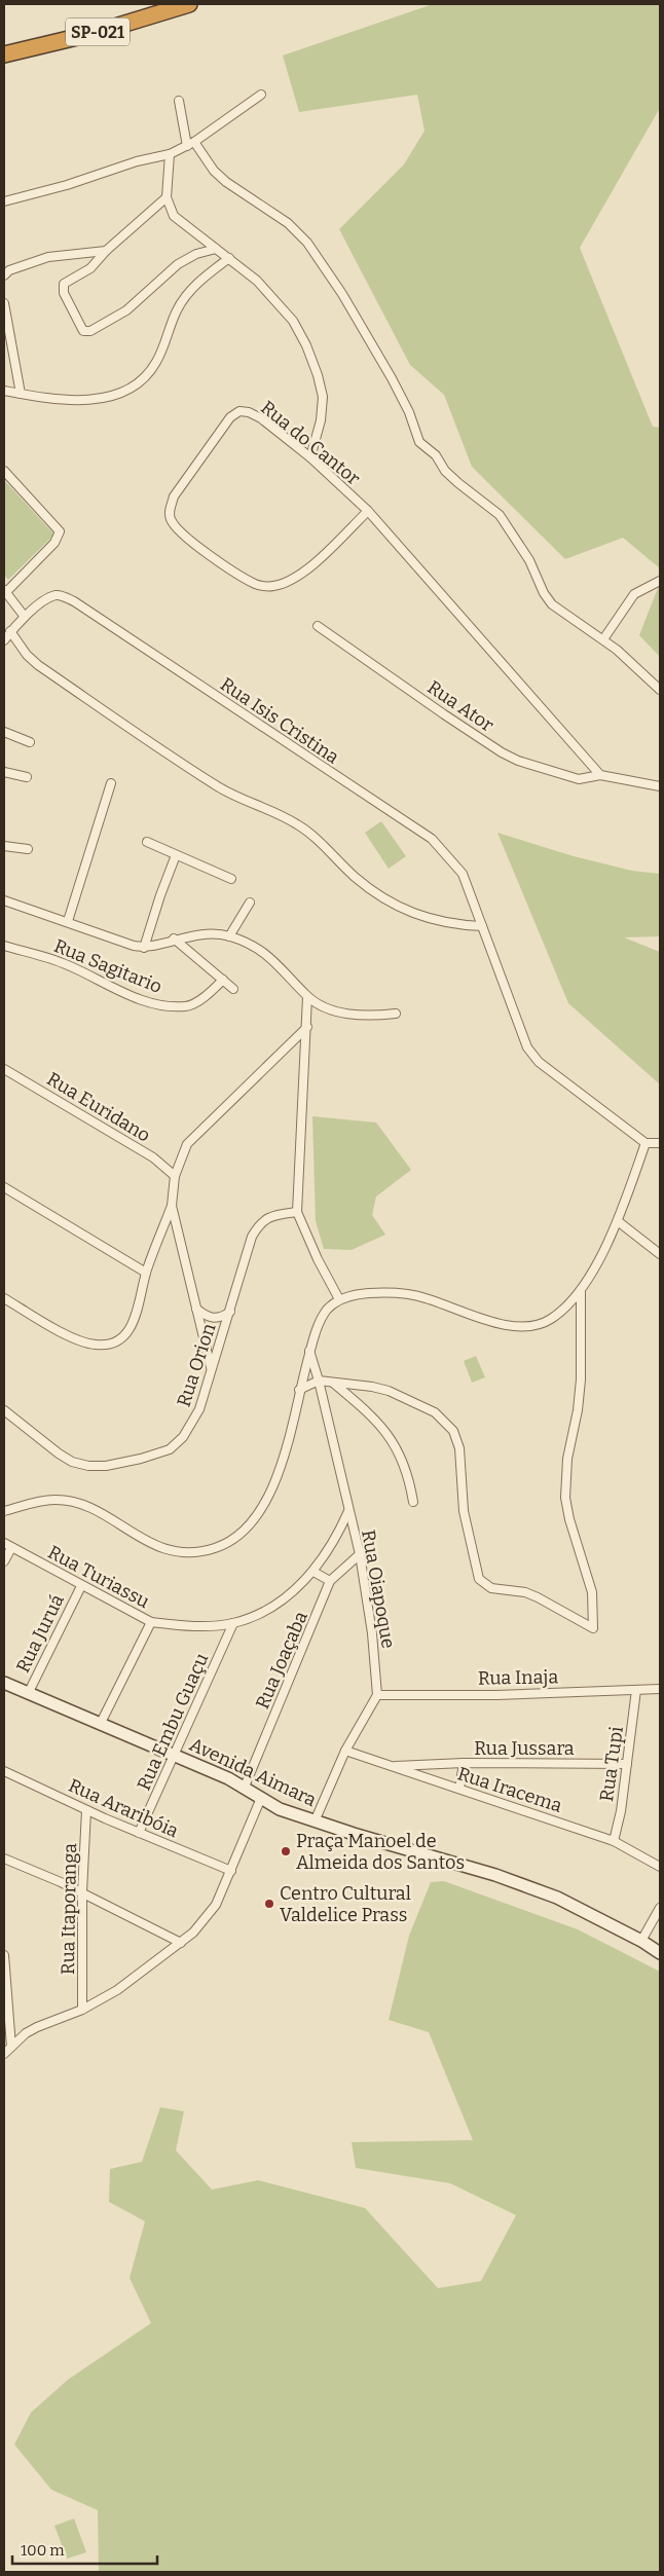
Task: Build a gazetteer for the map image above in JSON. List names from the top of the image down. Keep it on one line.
{"streets":{"highway":["SP-021"],"main road":["Avenida Aimara"],"street":["Rua do Cantor","Rua Ator","Rua Isis Cristina","Rua Sagitario","Rua Euridano","Rua Orion","Rua Turiassu","Rua Oiapoque","Rua Juruá","Rua Joaçaba","Rua Inaja","Rua Embu Guaçu","Rua Jussara","Rua Tupi","Rua Iracema","Rua Araribóia","Rua Itaporanga"]},"crossings":[["Rua do Cantor","Rua Ator"],["Rua Turiassu","Rua Oiapoque"],["Rua Turiassu","Rua Juruá"],["Rua Turiassu","Rua Embu Guaçu"],["Rua Oiapoque","Rua Joaçaba"],["Rua Oiapoque","Rua Inaja"],["Rua Juruá","Avenida Aimara"],["Rua Joaçaba","Avenida Aimara"],["Rua Inaja","Rua Tupi"],["Rua Embu Guaçu","Avenida Aimara"],["Rua Embu Guaçu","Rua Araribóia"],["Rua Jussara","Rua Tupi"],["Rua Jussara","Rua Iracema"],["Rua Tupi","Rua Iracema"],["Rua Araribóia","Rua Itaporanga"]],"places":["Praça Manoel de Almeida dos Santos","Centro Cultural Valdelice Prass"],"scale_bar":"100 m"}
